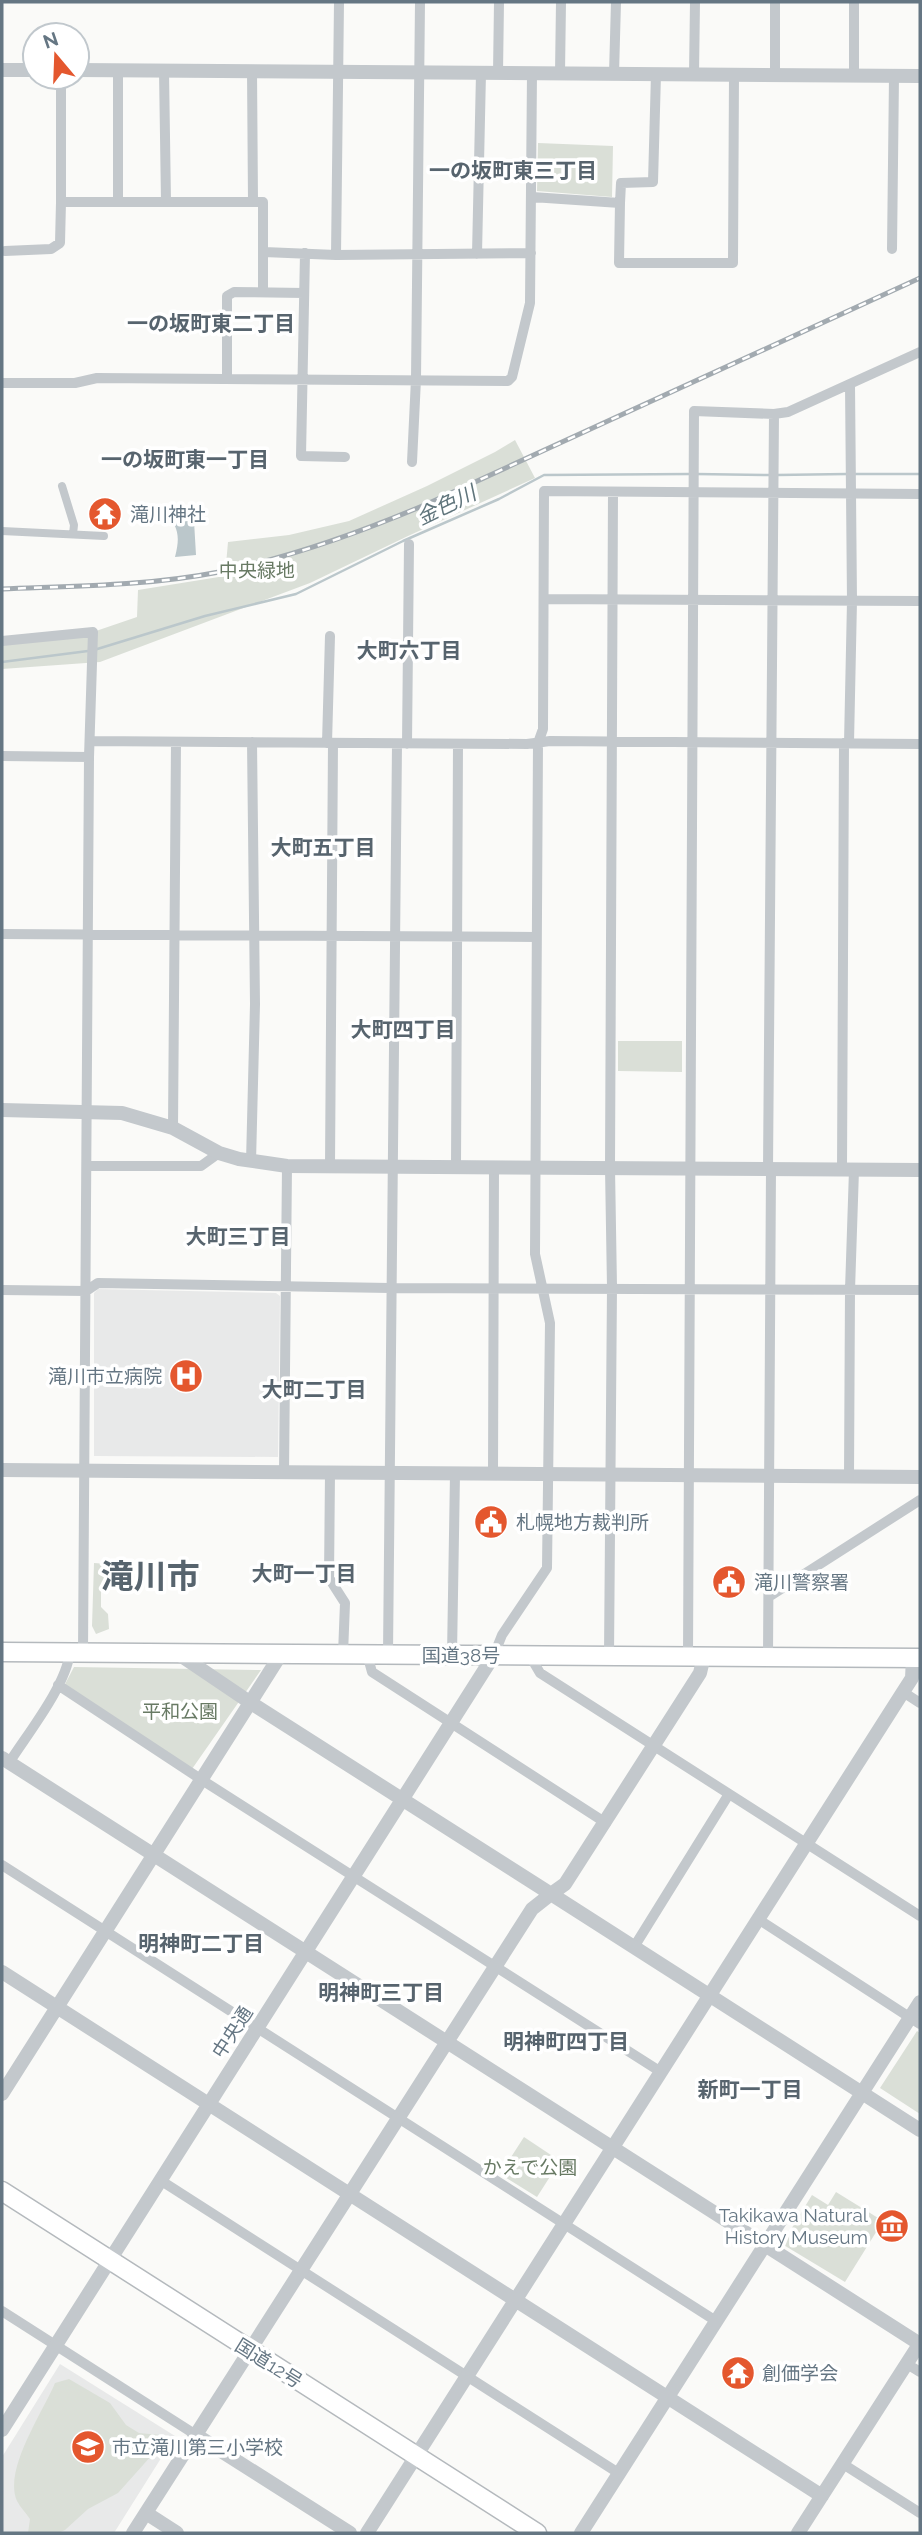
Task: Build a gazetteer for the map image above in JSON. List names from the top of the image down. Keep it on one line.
{"streets":{"highway":["国道38号","国道12号"],"street":["中央通"]},"crossings":[["国道38号","中央通"],["中央通","国道12号"]],"districts":["一の坂町東三丁目","一の坂町東二丁目","一の坂町東一丁目","大町六丁目","大町五丁目","大町四丁目","大町三丁目","大町二丁目","大町一丁目","滝川市","明神町二丁目","明神町三丁目","明神町四丁目","新町一丁目"],"water":["金色川"],"parks":["中央緑地","平和公園","かえで公園"],"places":{"temple":["滝川神社","創価学会"],"hospital":["滝川市立病院"],"public building":["札幌地方裁判所","滝川警察署"],"museum":["Takikawa Natural History Museum"],"school or university":["市立滝川第三小学校"]},"north":"top"}
